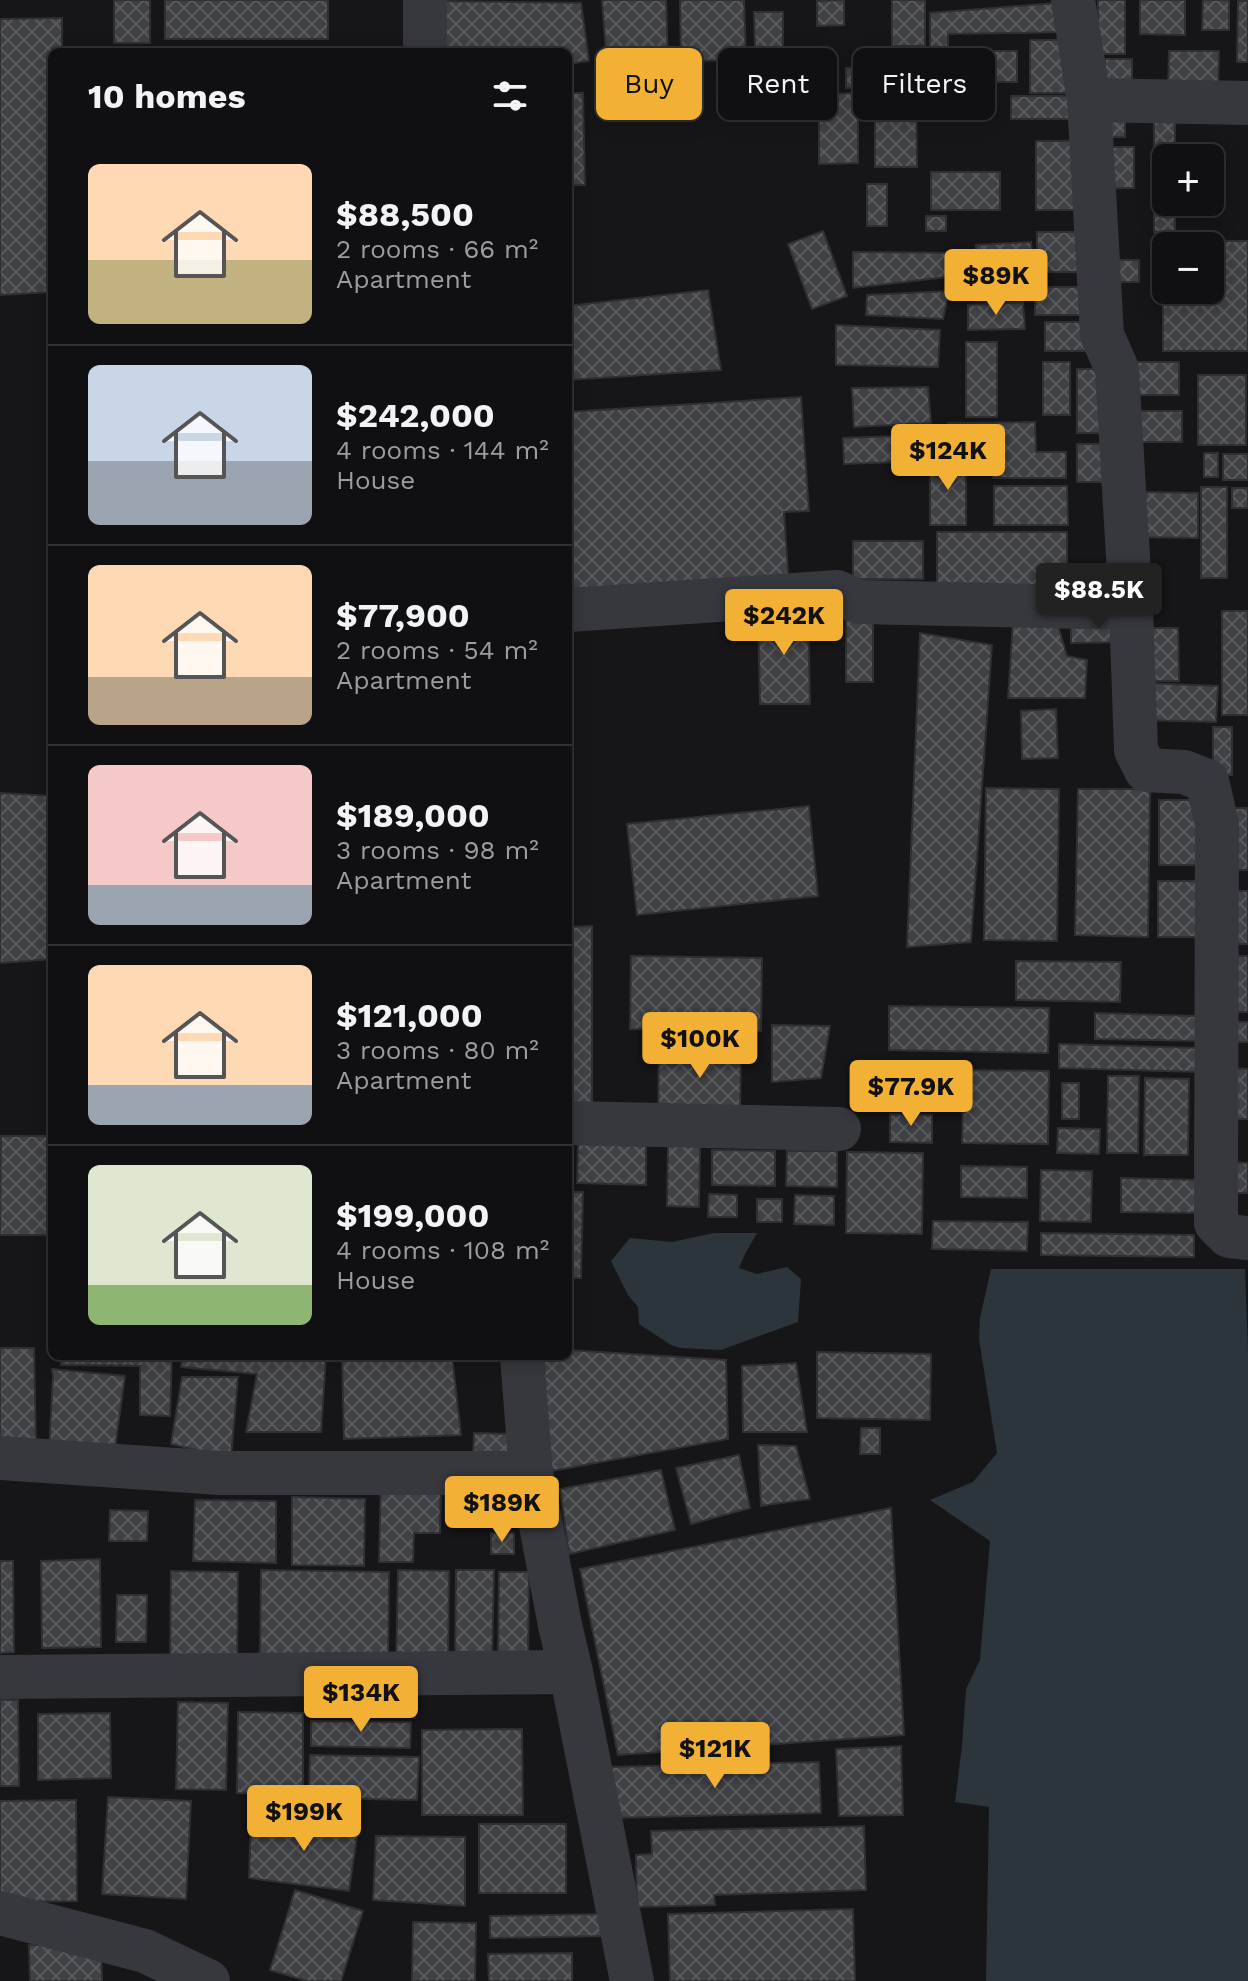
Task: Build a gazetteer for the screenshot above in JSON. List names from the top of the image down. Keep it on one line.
{"page":{"chip":["Buy","Rent","Filters"],"heading":"10 homes","map_buttons":["+","−"],"list":[{"name":"$88,500","note":"2 rooms · 66 m² · Apartment"},{"name":"$242,000","note":"4 rooms · 144 m² · House"},{"name":"$77,900","note":"2 rooms · 54 m² · Apartment"},{"name":"$189,000","note":"3 rooms · 98 m² · Apartment"},{"name":"$121,000","note":"3 rooms · 80 m² · Apartment"},{"name":"$199,000","note":"4 rooms · 108 m² · House"}],"price":["$89K","$124K","$88.5K","$242K","$100K","$77.9K","$189K","$134K","$121K","$199K"]}}
